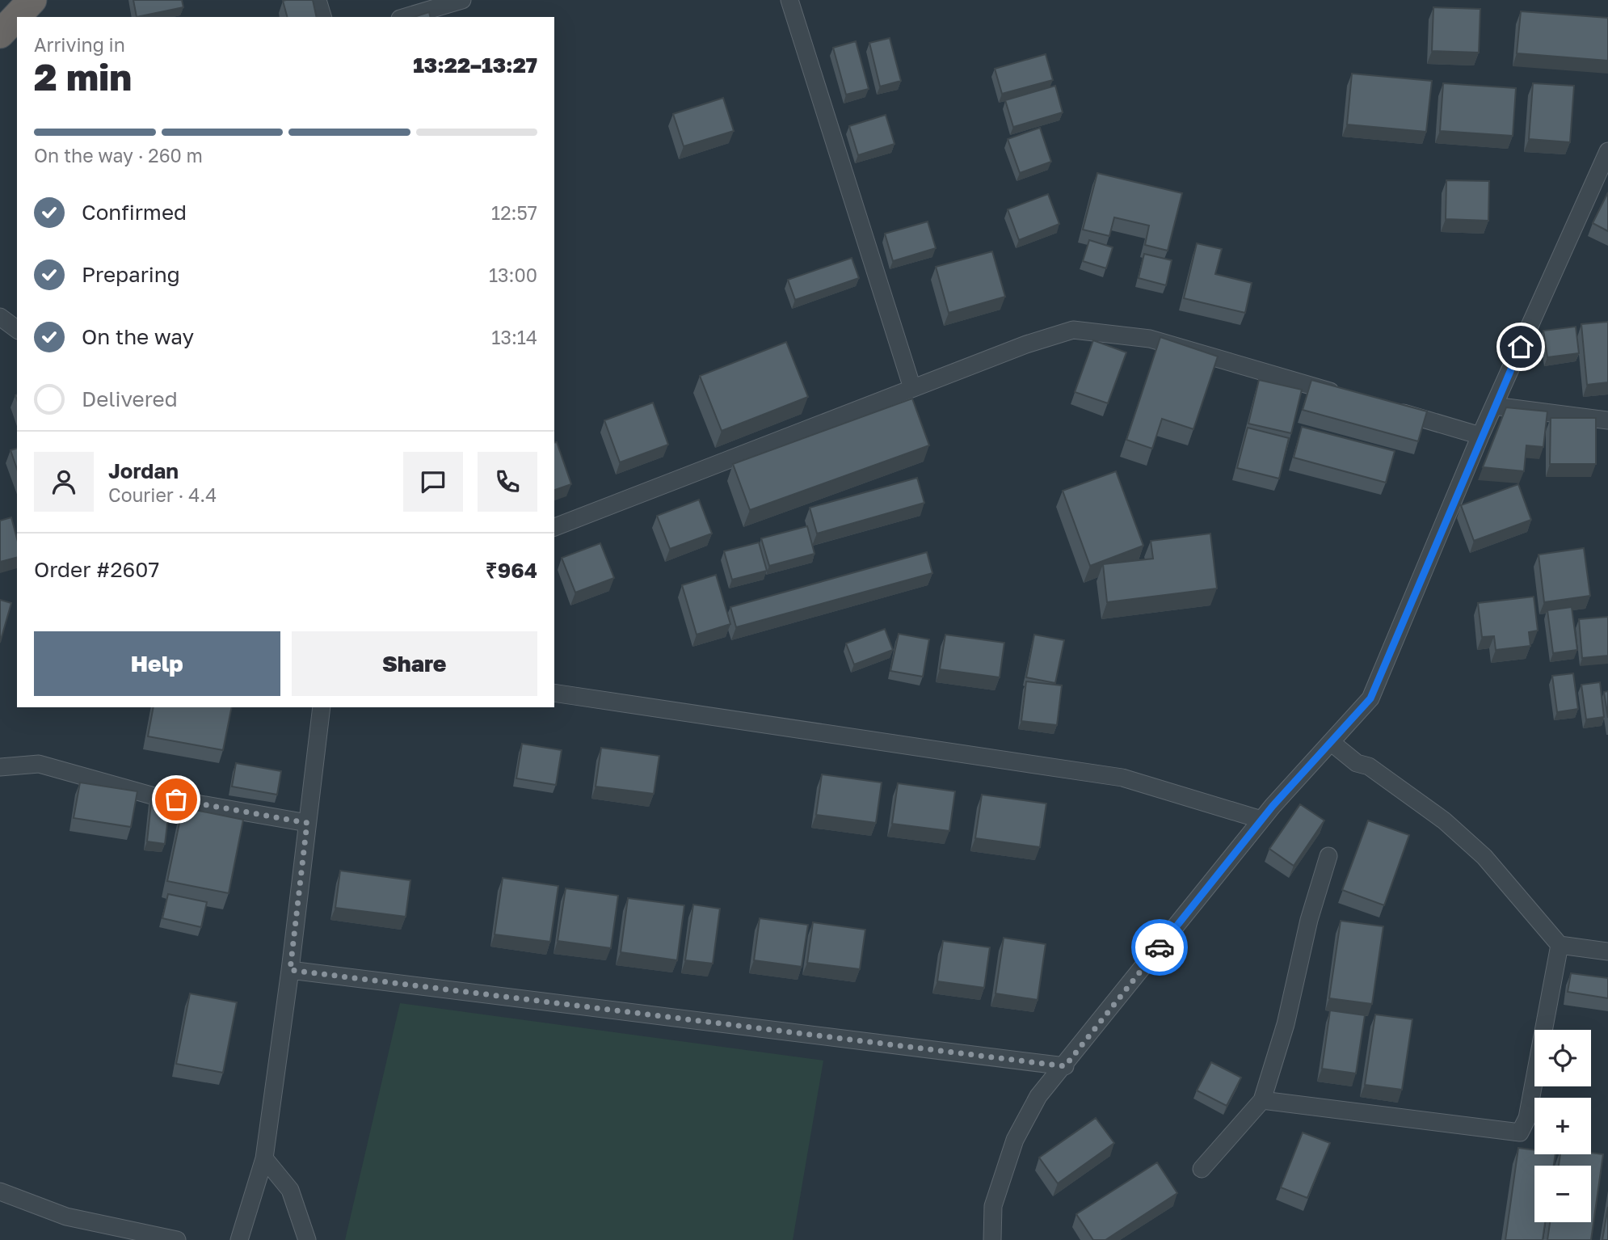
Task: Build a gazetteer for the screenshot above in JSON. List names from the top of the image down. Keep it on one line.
{"page":{"heading":["2 min","Arriving in","13:22–13:27"],"panel":["Jordan","Courier · 4.4","Order #2607","₹964"],"bar":"On the way · 260 m","list":[["Confirmed","12:57"],["Preparing","13:00"],["On the way","13:14"],"Delivered"],"buttons":["Help","Share"],"map_buttons":["+","−"]}}
